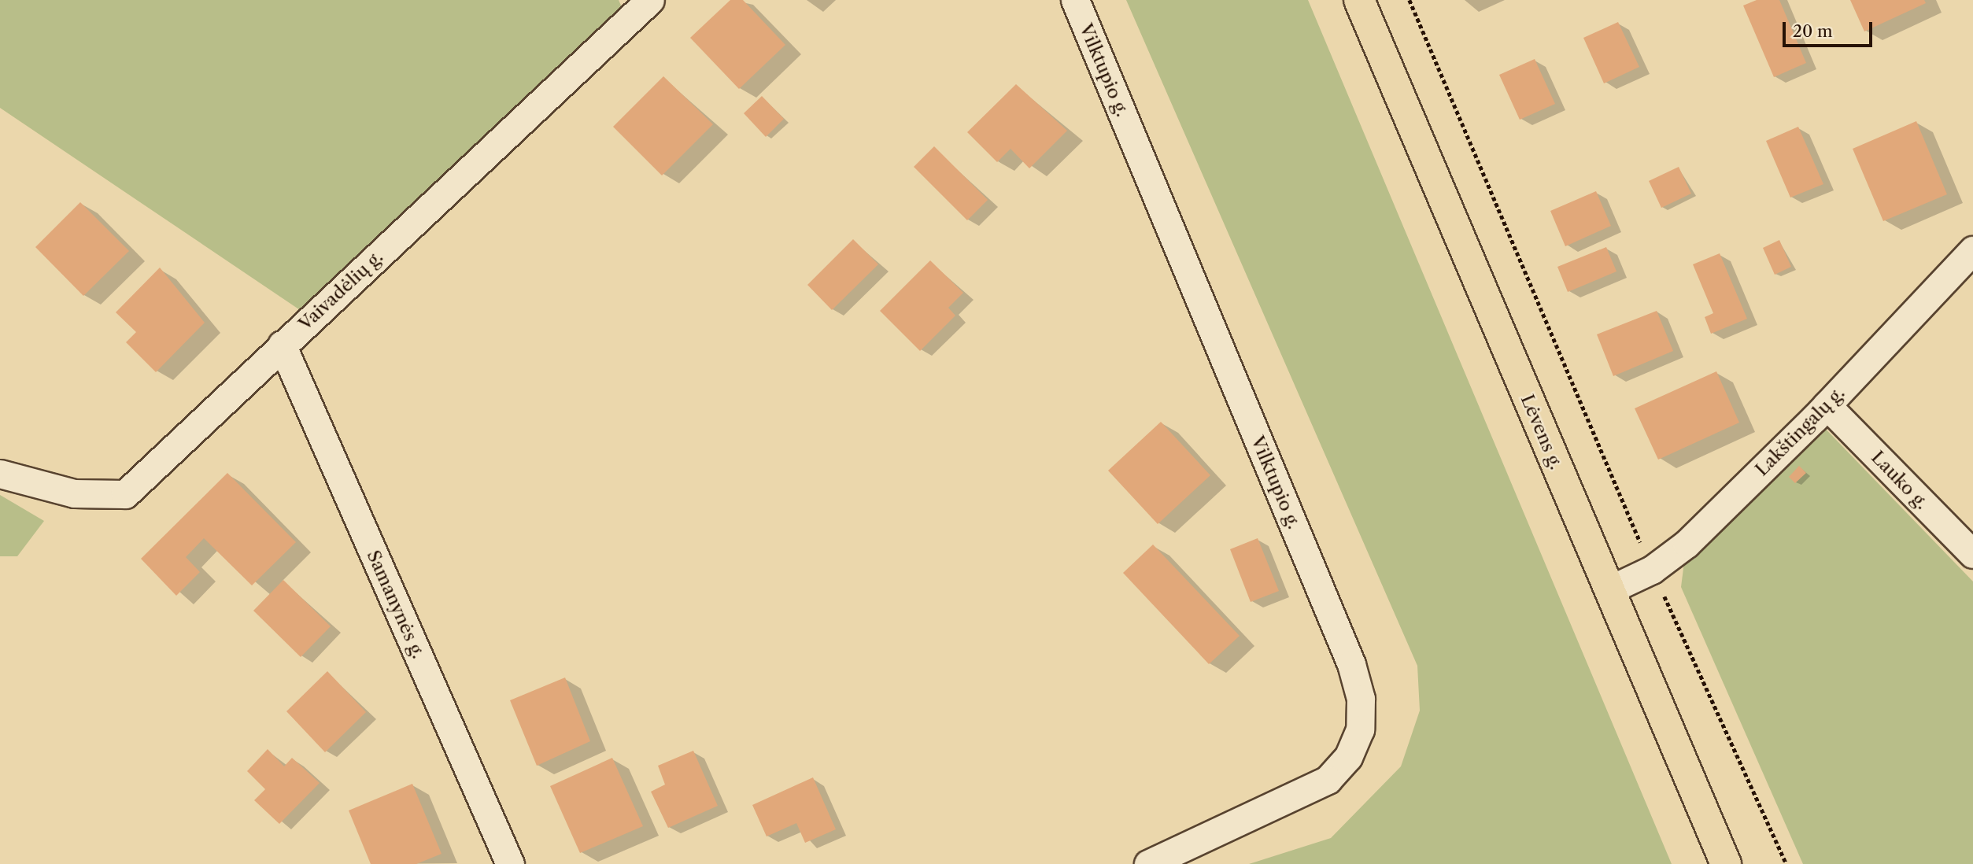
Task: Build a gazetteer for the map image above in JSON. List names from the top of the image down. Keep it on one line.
{"streets":{"main road":["Lėvens g."],"street":["Vilktupio g.","Vaivadėlių g.","Lakštingalų g.","Lauko g.","Samanynės g."]},"crossings":[["Vaivadėlių g.","Samanynės g."],["Lakštingalų g.","Lėvens g."],["Lakštingalų g.","Lauko g."]],"scale_bar":"20 m"}
